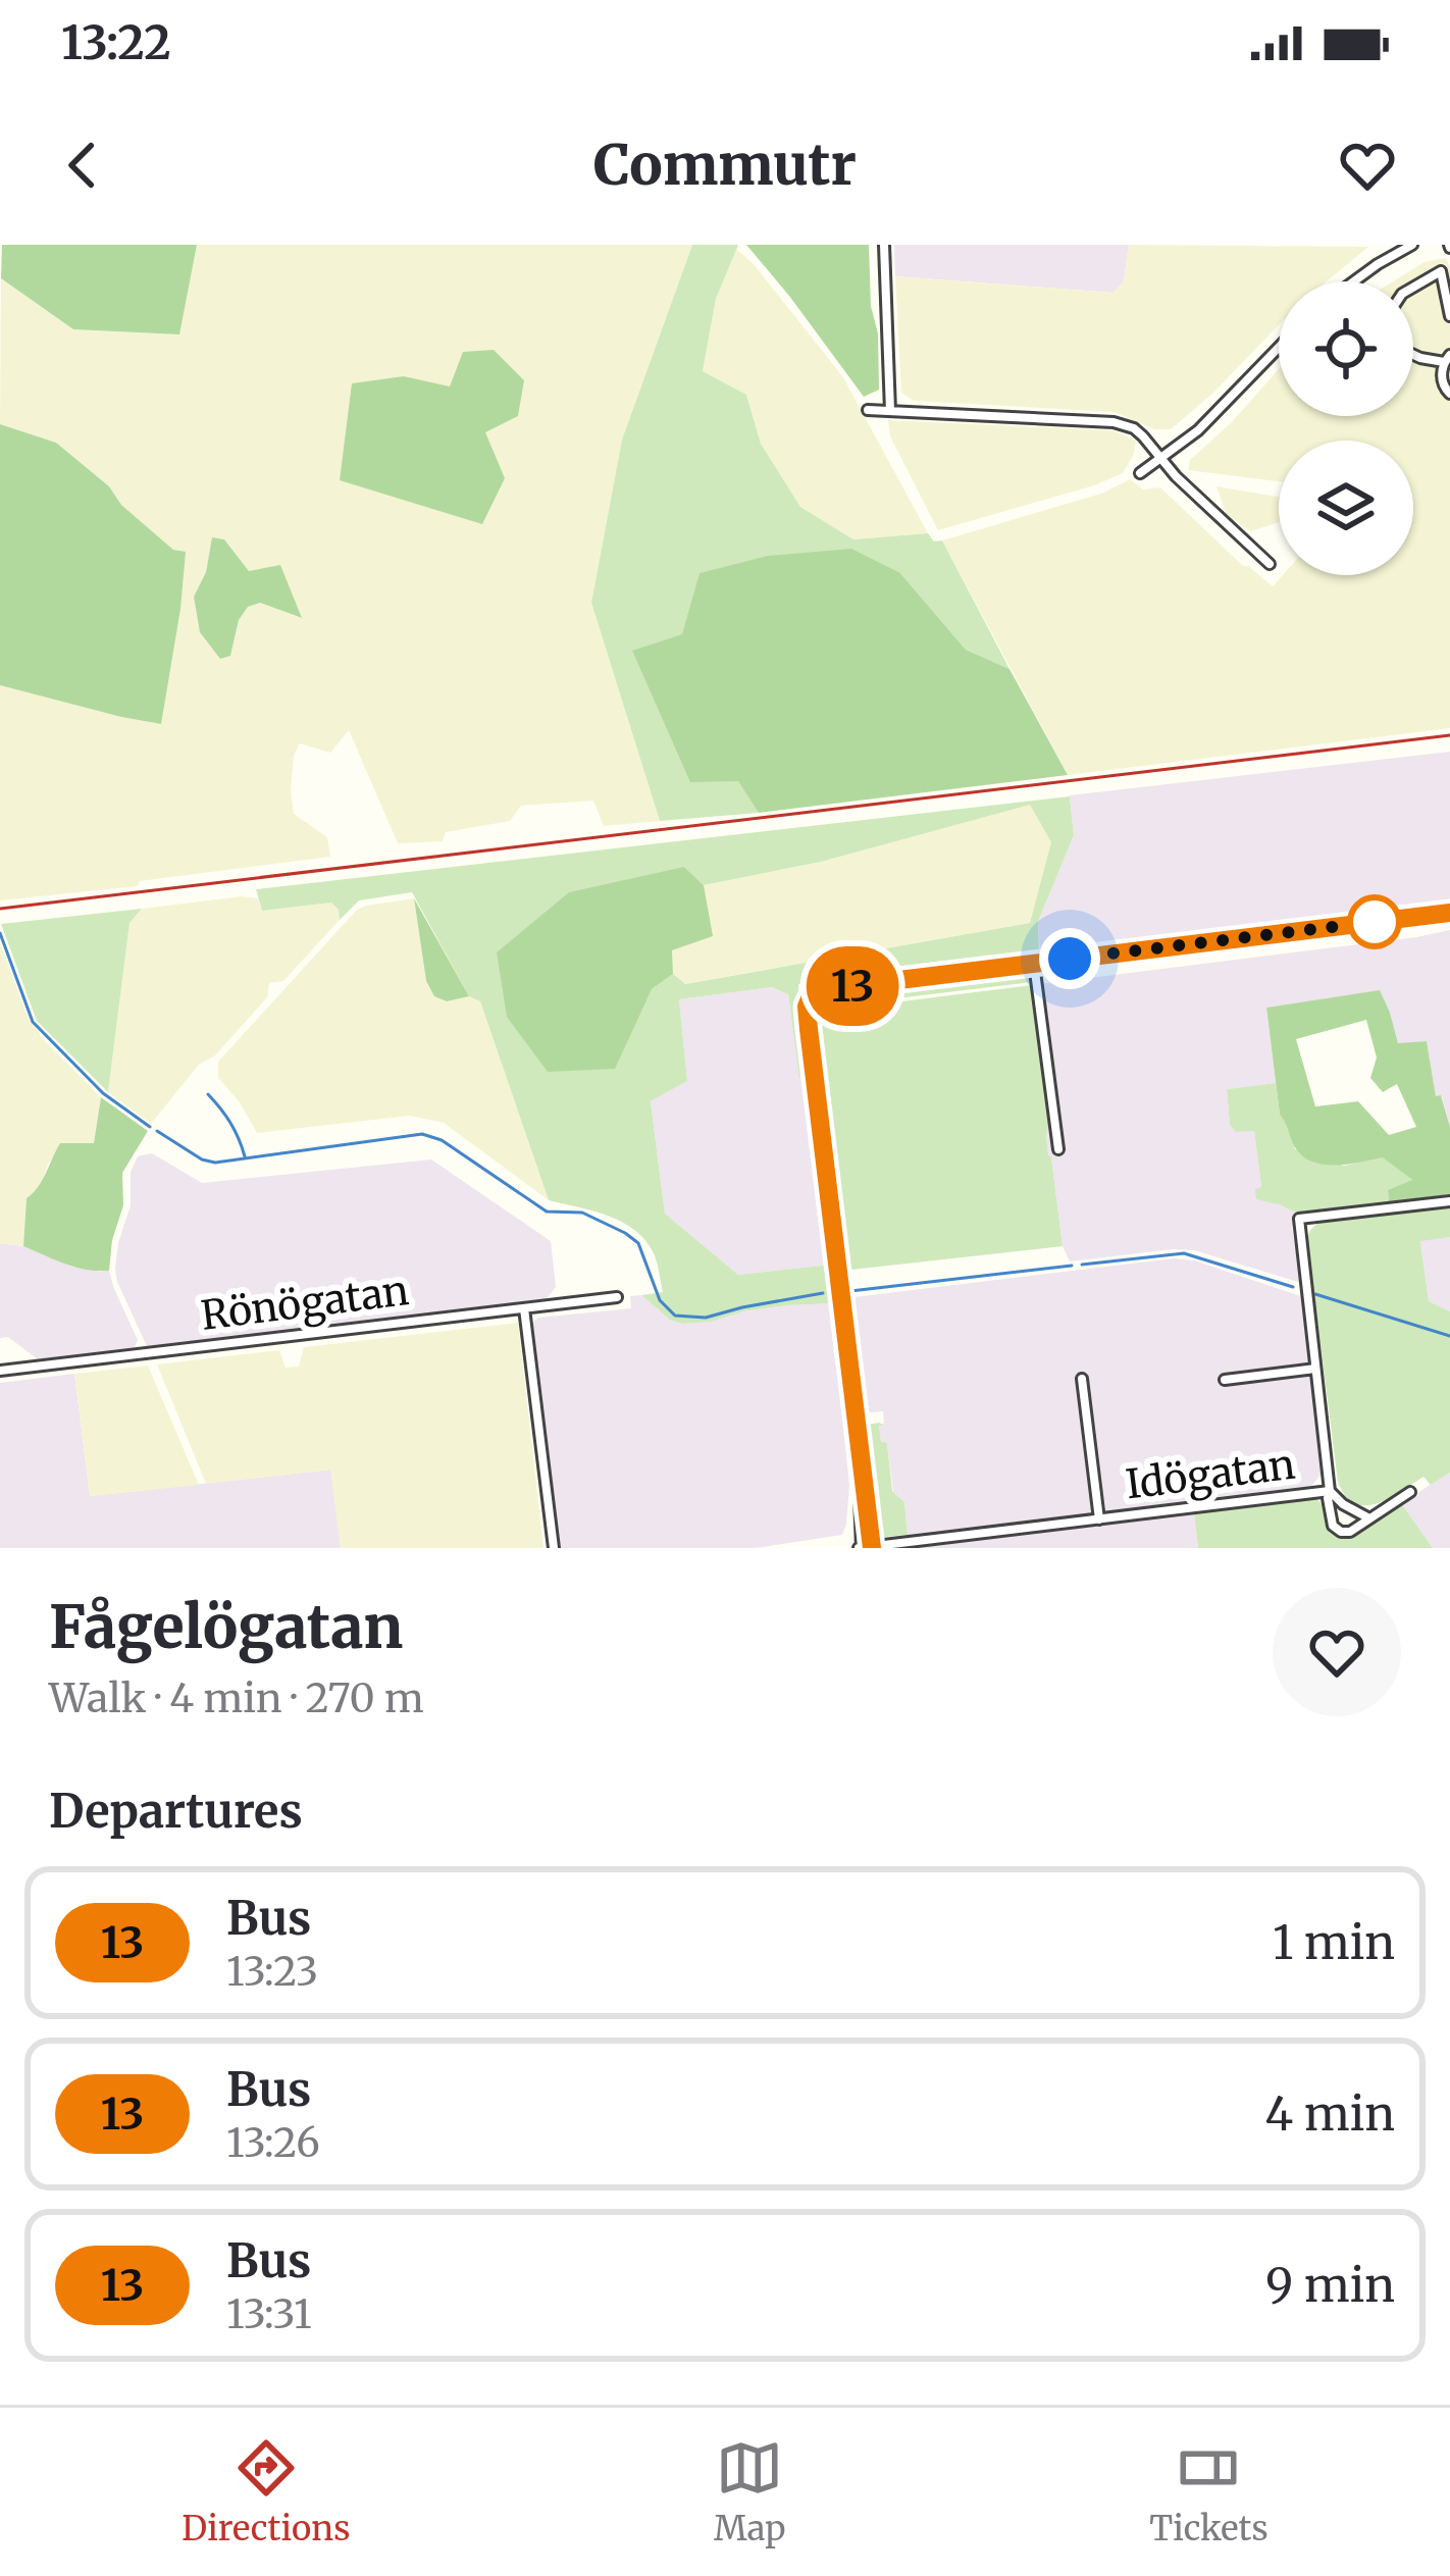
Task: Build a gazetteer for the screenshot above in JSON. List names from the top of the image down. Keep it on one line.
{"streets":{"street":["Rönögatan","Idögatan"]},"lines":["bus line 13"],"page":{"status":"13:22","header":"Commutr","on_map":"13","heading":[["Fågelögatan","Walk · 4 min · 270 m"],"Departures"],"list":[{"mark":"13","name":"Bus","note":"13:23","value":"1 min"},{"mark":"13","name":"Bus","note":"13:26","value":"4 min"},{"mark":"13","name":"Bus","note":"13:31","value":"9 min"}],"tabs":["Directions","Map","Tickets"]}}
